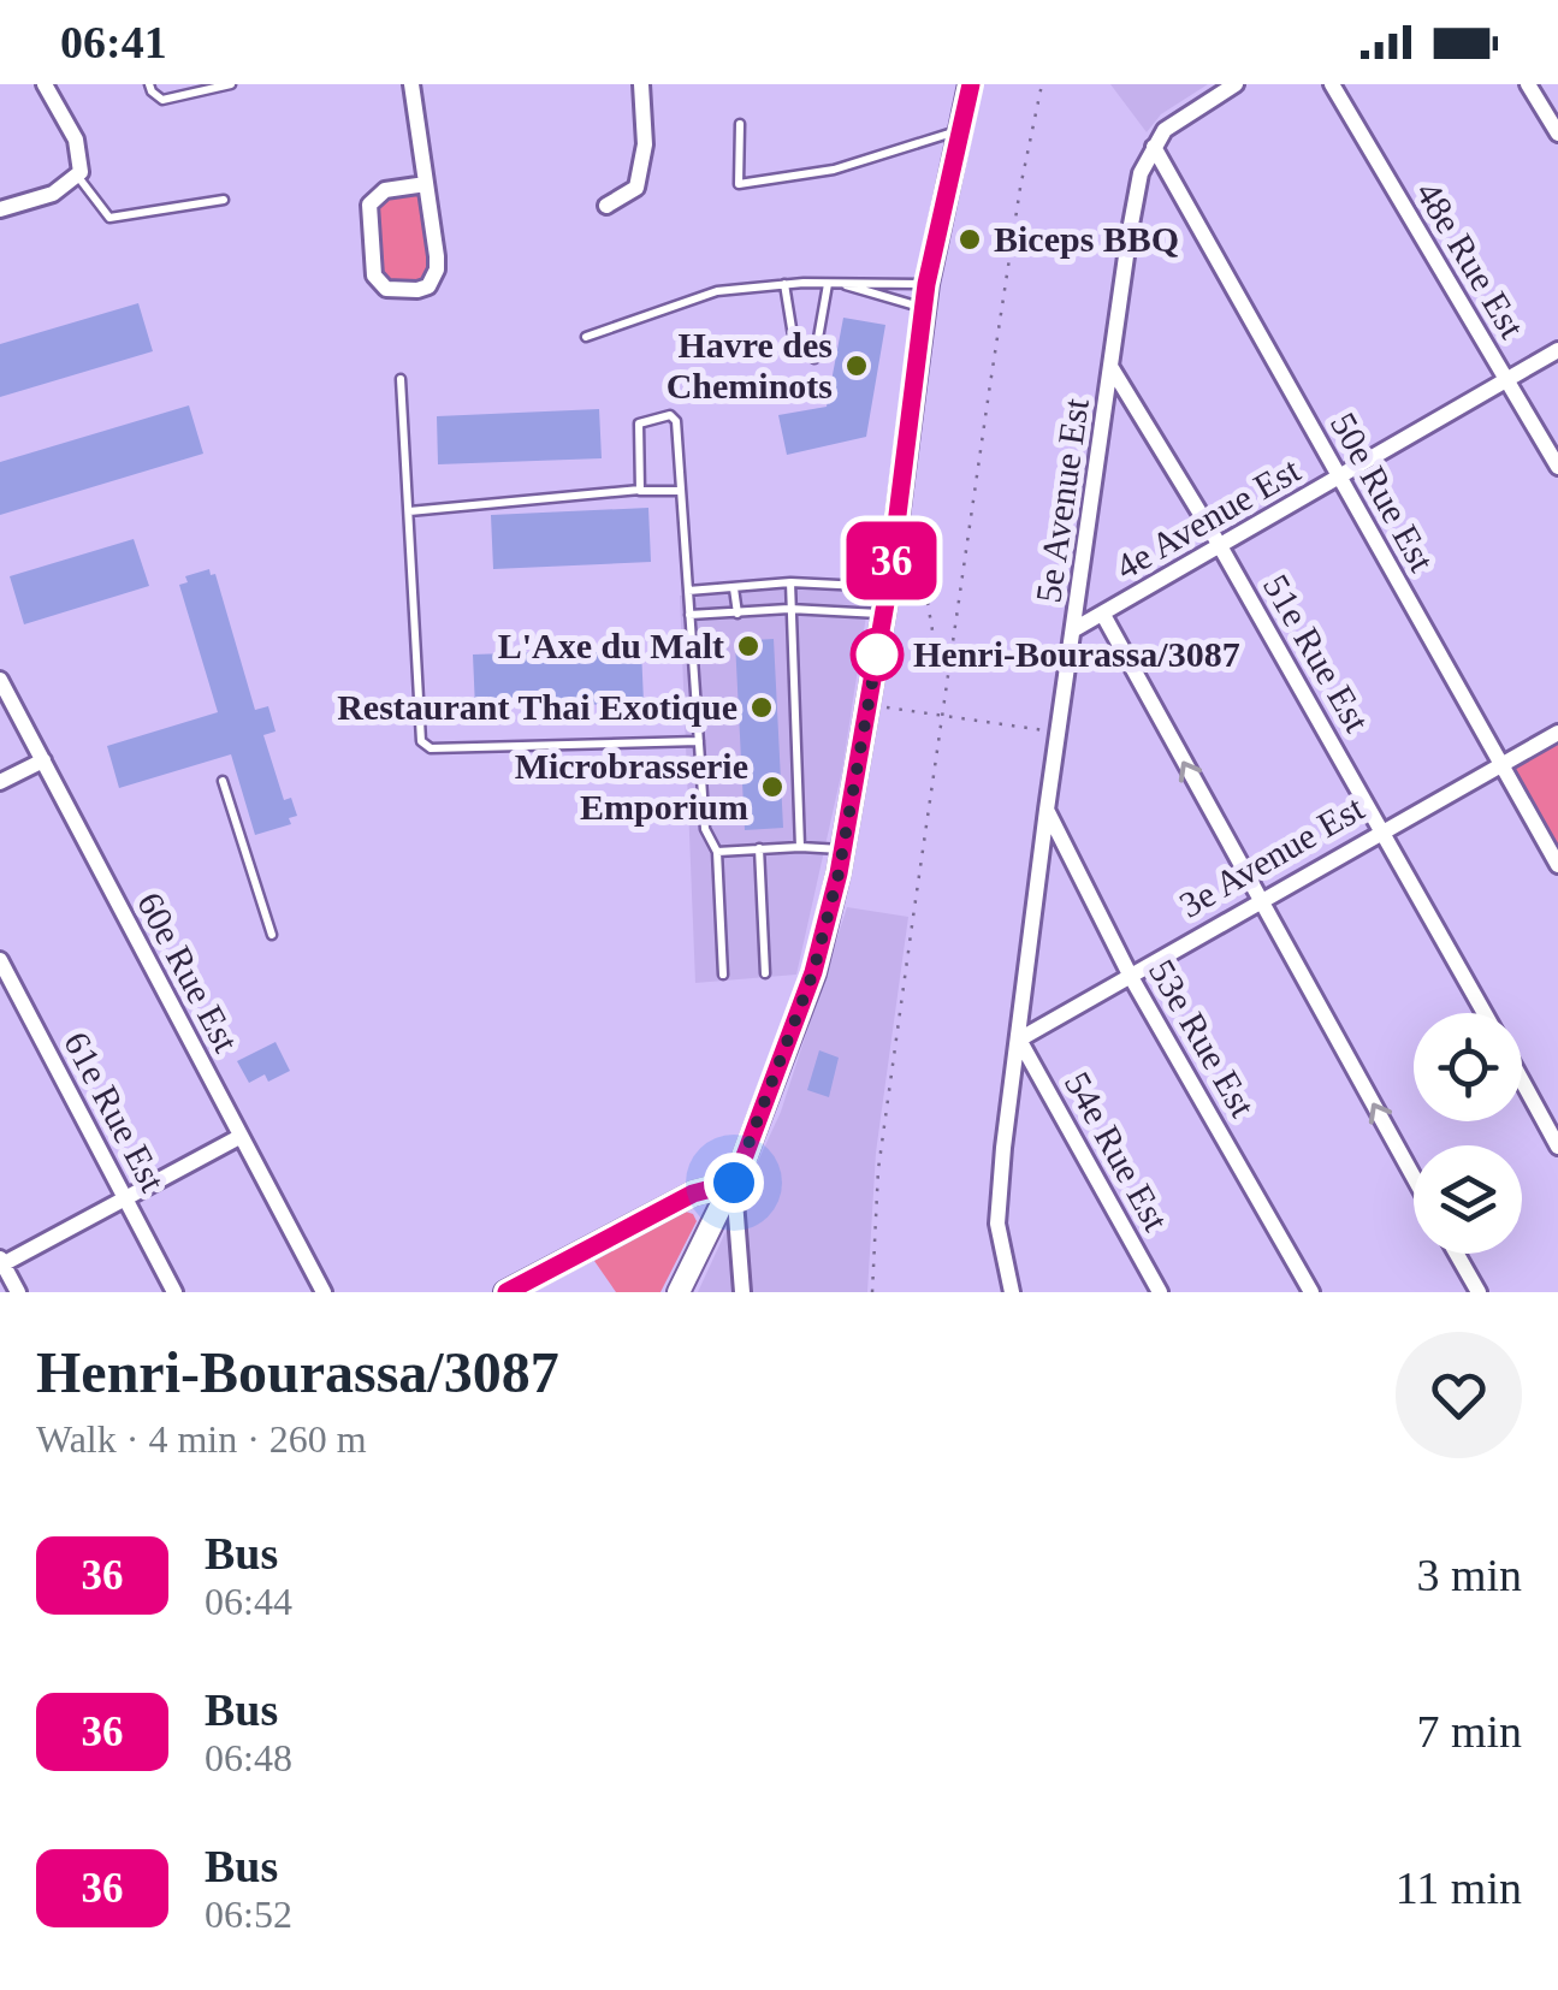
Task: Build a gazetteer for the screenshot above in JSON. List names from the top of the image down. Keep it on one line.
{"streets":{"street":["48e Rue Est","50e Rue Est","5e Avenue Est","4e Avenue Est","51e Rue Est","3e Avenue Est","60e Rue Est","53e Rue Est","61e Rue Est","54e Rue Est"]},"crossings":[["48e Rue Est","4e Avenue Est"],["50e Rue Est","5e Avenue Est"],["50e Rue Est","4e Avenue Est"],["50e Rue Est","3e Avenue Est"],["5e Avenue Est","4e Avenue Est"],["5e Avenue Est","51e Rue Est"],["5e Avenue Est","3e Avenue Est"],["5e Avenue Est","53e Rue Est"],["5e Avenue Est","54e Rue Est"],["4e Avenue Est","51e Rue Est"],["51e Rue Est","3e Avenue Est"],["3e Avenue Est","53e Rue Est"],["3e Avenue Est","54e Rue Est"]],"places":["Biceps BBQ","Havre des Cheminots","L'Axe du Malt","Henri-Bourassa/3087","Restaurant Thai Exotique","Microbrasserie Emporium"],"lines":["bus line 36"],"page":{"status":"06:41","on_map":"36","heading":["Henri-Bourassa/3087","Walk · 4 min · 260 m"],"list":[{"mark":"36","name":"Bus","note":"06:44","value":"3 min"},{"mark":"36","name":"Bus","note":"06:48","value":"7 min"},{"mark":"36","name":"Bus","note":"06:52","value":"11 min"}]}}
